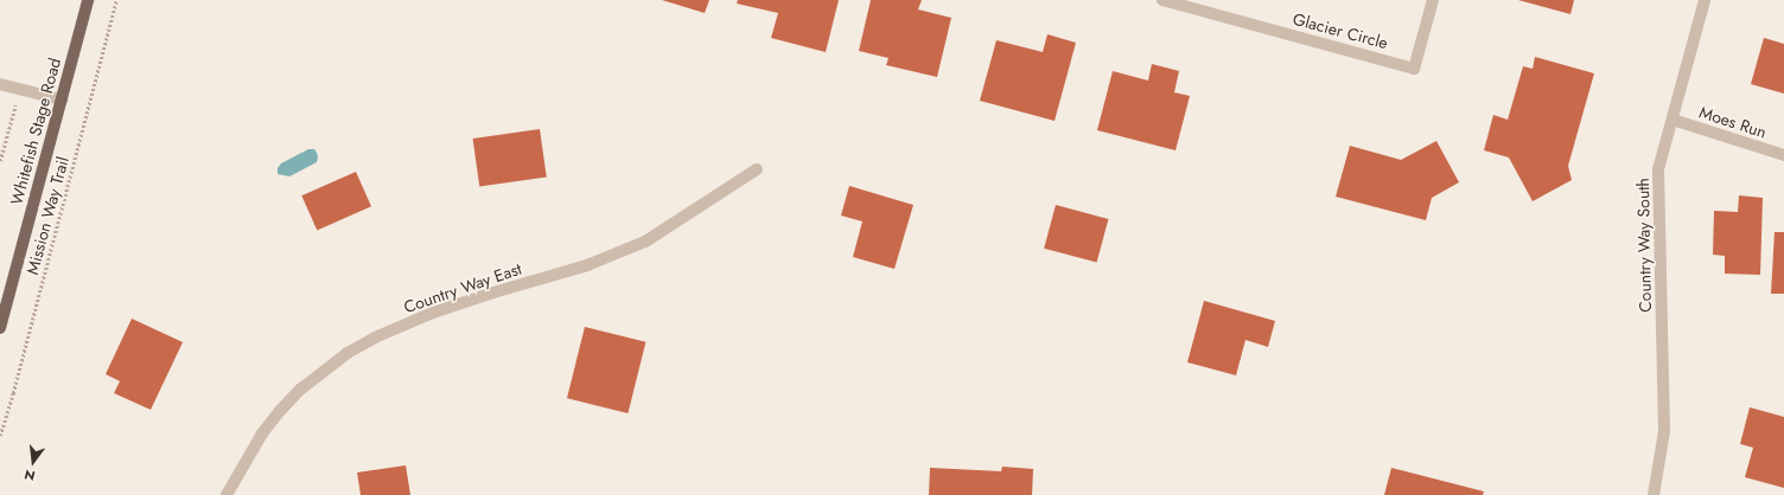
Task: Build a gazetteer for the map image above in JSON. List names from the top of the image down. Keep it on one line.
{"streets":{"main road":["Whitefish Stage Road"],"street":["Glacier Circle","Moes Run","Country Way South","Country Way East"],"path":["Mission Way Trail"]},"crossings":[["Moes Run","Country Way South"]],"north":"bottom"}
